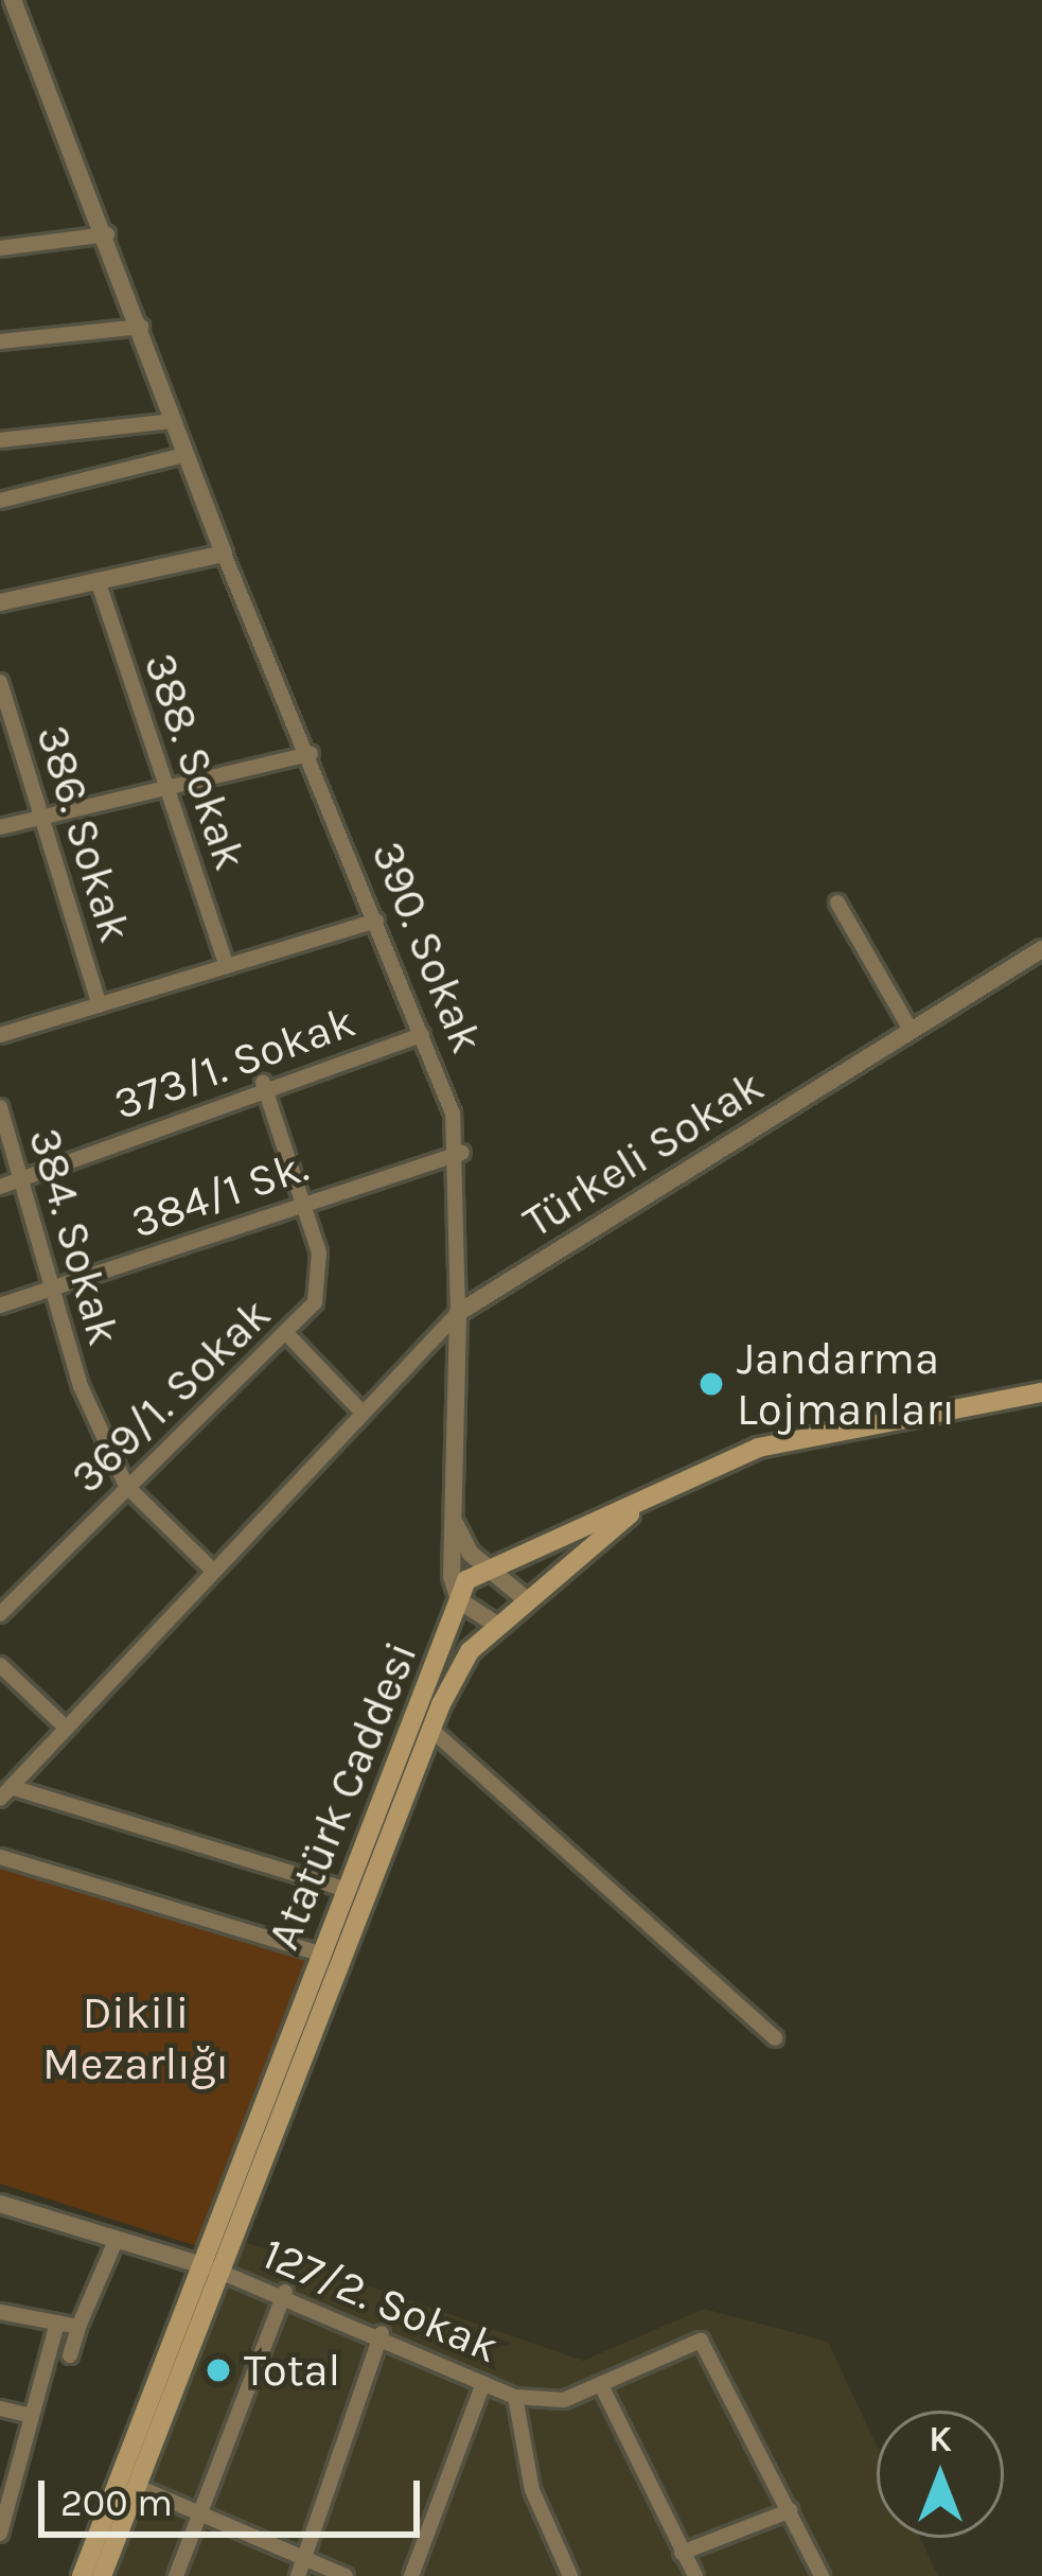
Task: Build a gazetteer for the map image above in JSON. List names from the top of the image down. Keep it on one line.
{"streets":{"main road":["Atatürk Caddesi"],"street":["388. Sokak","386. Sokak","390. Sokak","373/1. Sokak","Türkeli Sokak","384/1 Sk.","384. Sokak","369/1. Sokak","127/2. Sokak"]},"crossings":[["390. Sokak","373/1. Sokak"],["390. Sokak","Türkeli Sokak"],["390. Sokak","384/1 Sk."],["373/1. Sokak","384. Sokak"],["384/1 Sk.","384. Sokak"],["384/1 Sk.","369/1. Sokak"],["384. Sokak","369/1. Sokak"],["Atatürk Caddesi","127/2. Sokak"]],"parks":["Dikili Mezarlığı"],"places":["Jandarma Lojmanları","Total"],"scale_bar":"200 m","north":"top"}
